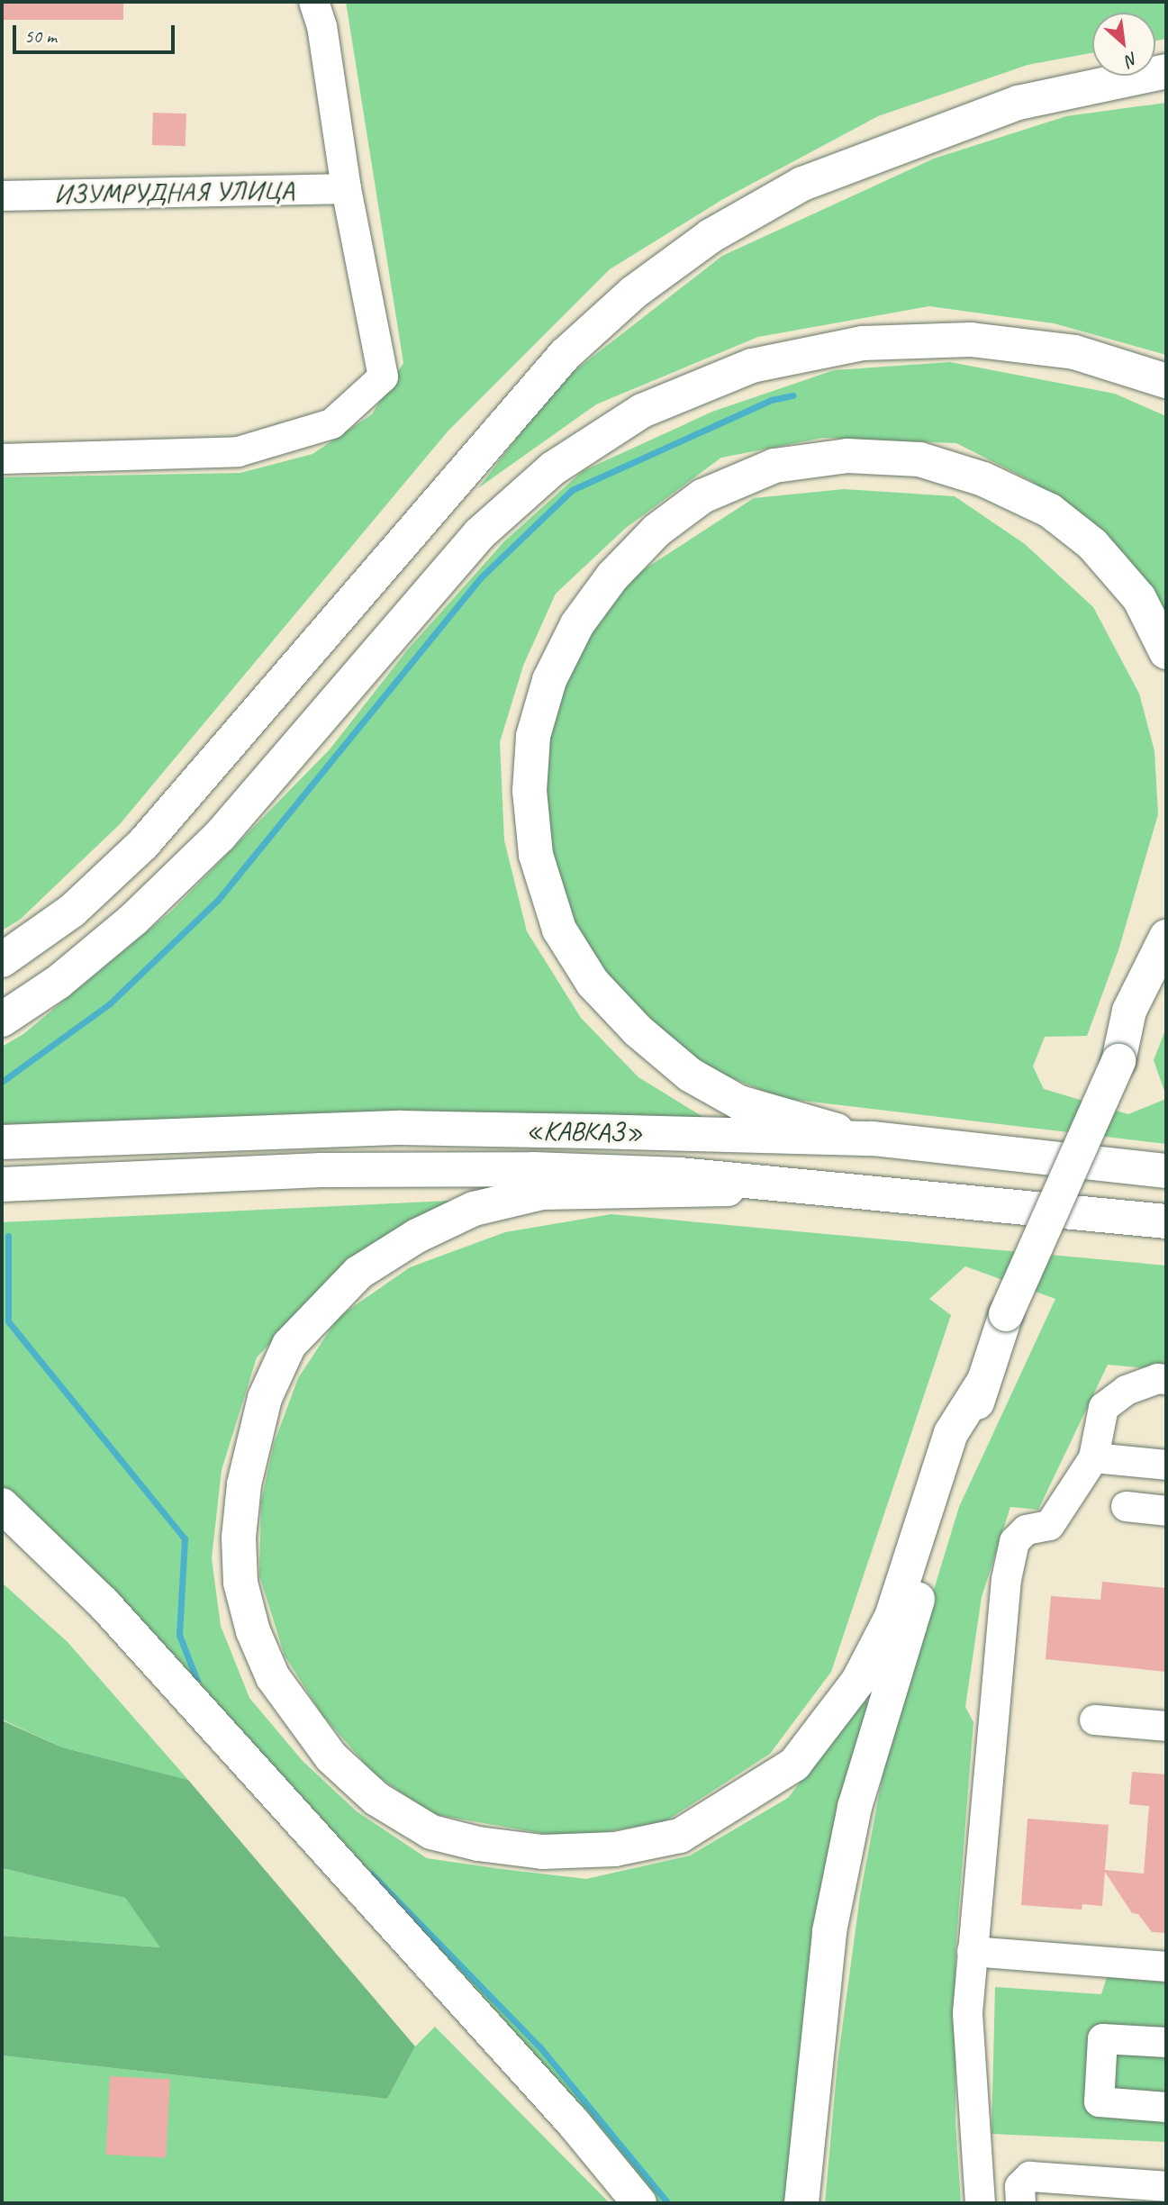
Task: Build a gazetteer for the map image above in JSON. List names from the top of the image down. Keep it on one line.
{"streets":{"main road":["«КАВКАЗ»"],"street":["ИЗУМРУДНАЯ УЛИЦА"]},"scale_bar":"50 m","north":"bottom right"}
